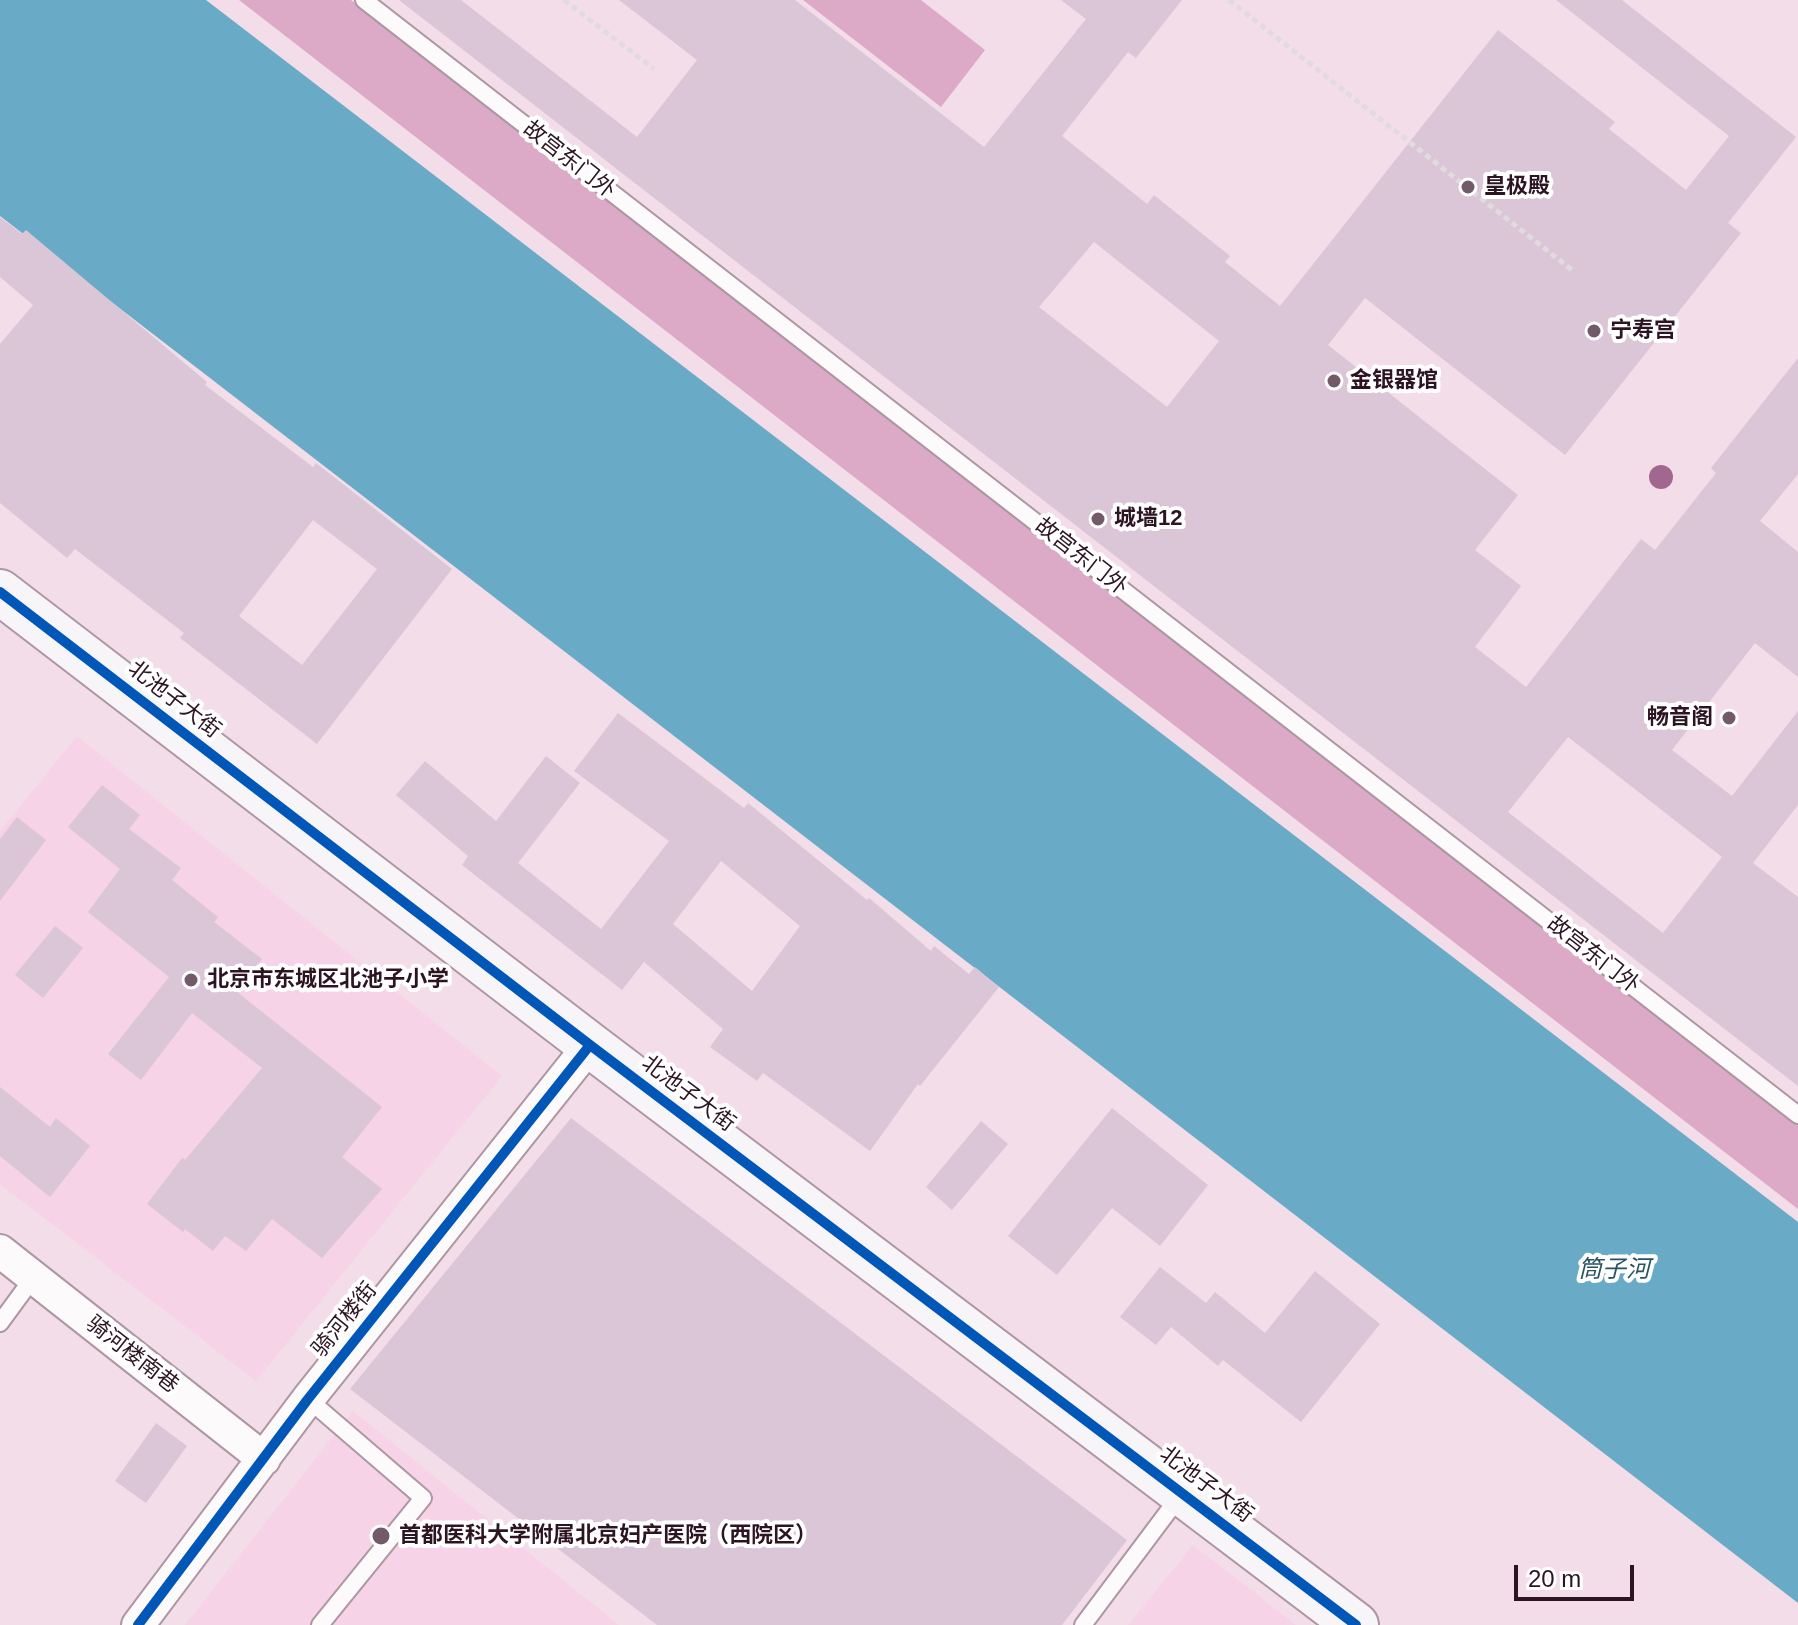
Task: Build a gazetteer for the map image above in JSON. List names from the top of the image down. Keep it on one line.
{"streets":{"street":["北池子大街","骑河楼街","骑河楼南巷"],"lane":["故宫东门外"]},"crossings":[["北池子大街","骑河楼街"],["骑河楼街","骑河楼南巷"]],"water":["筒子河"],"places":["皇极殿","宁寿宫","金银器馆","城墙12","畅音阁","北京市东城区北池子小学","首都医科大学附属北京妇产医院（西院区）"],"scale_bar":"20 m"}
